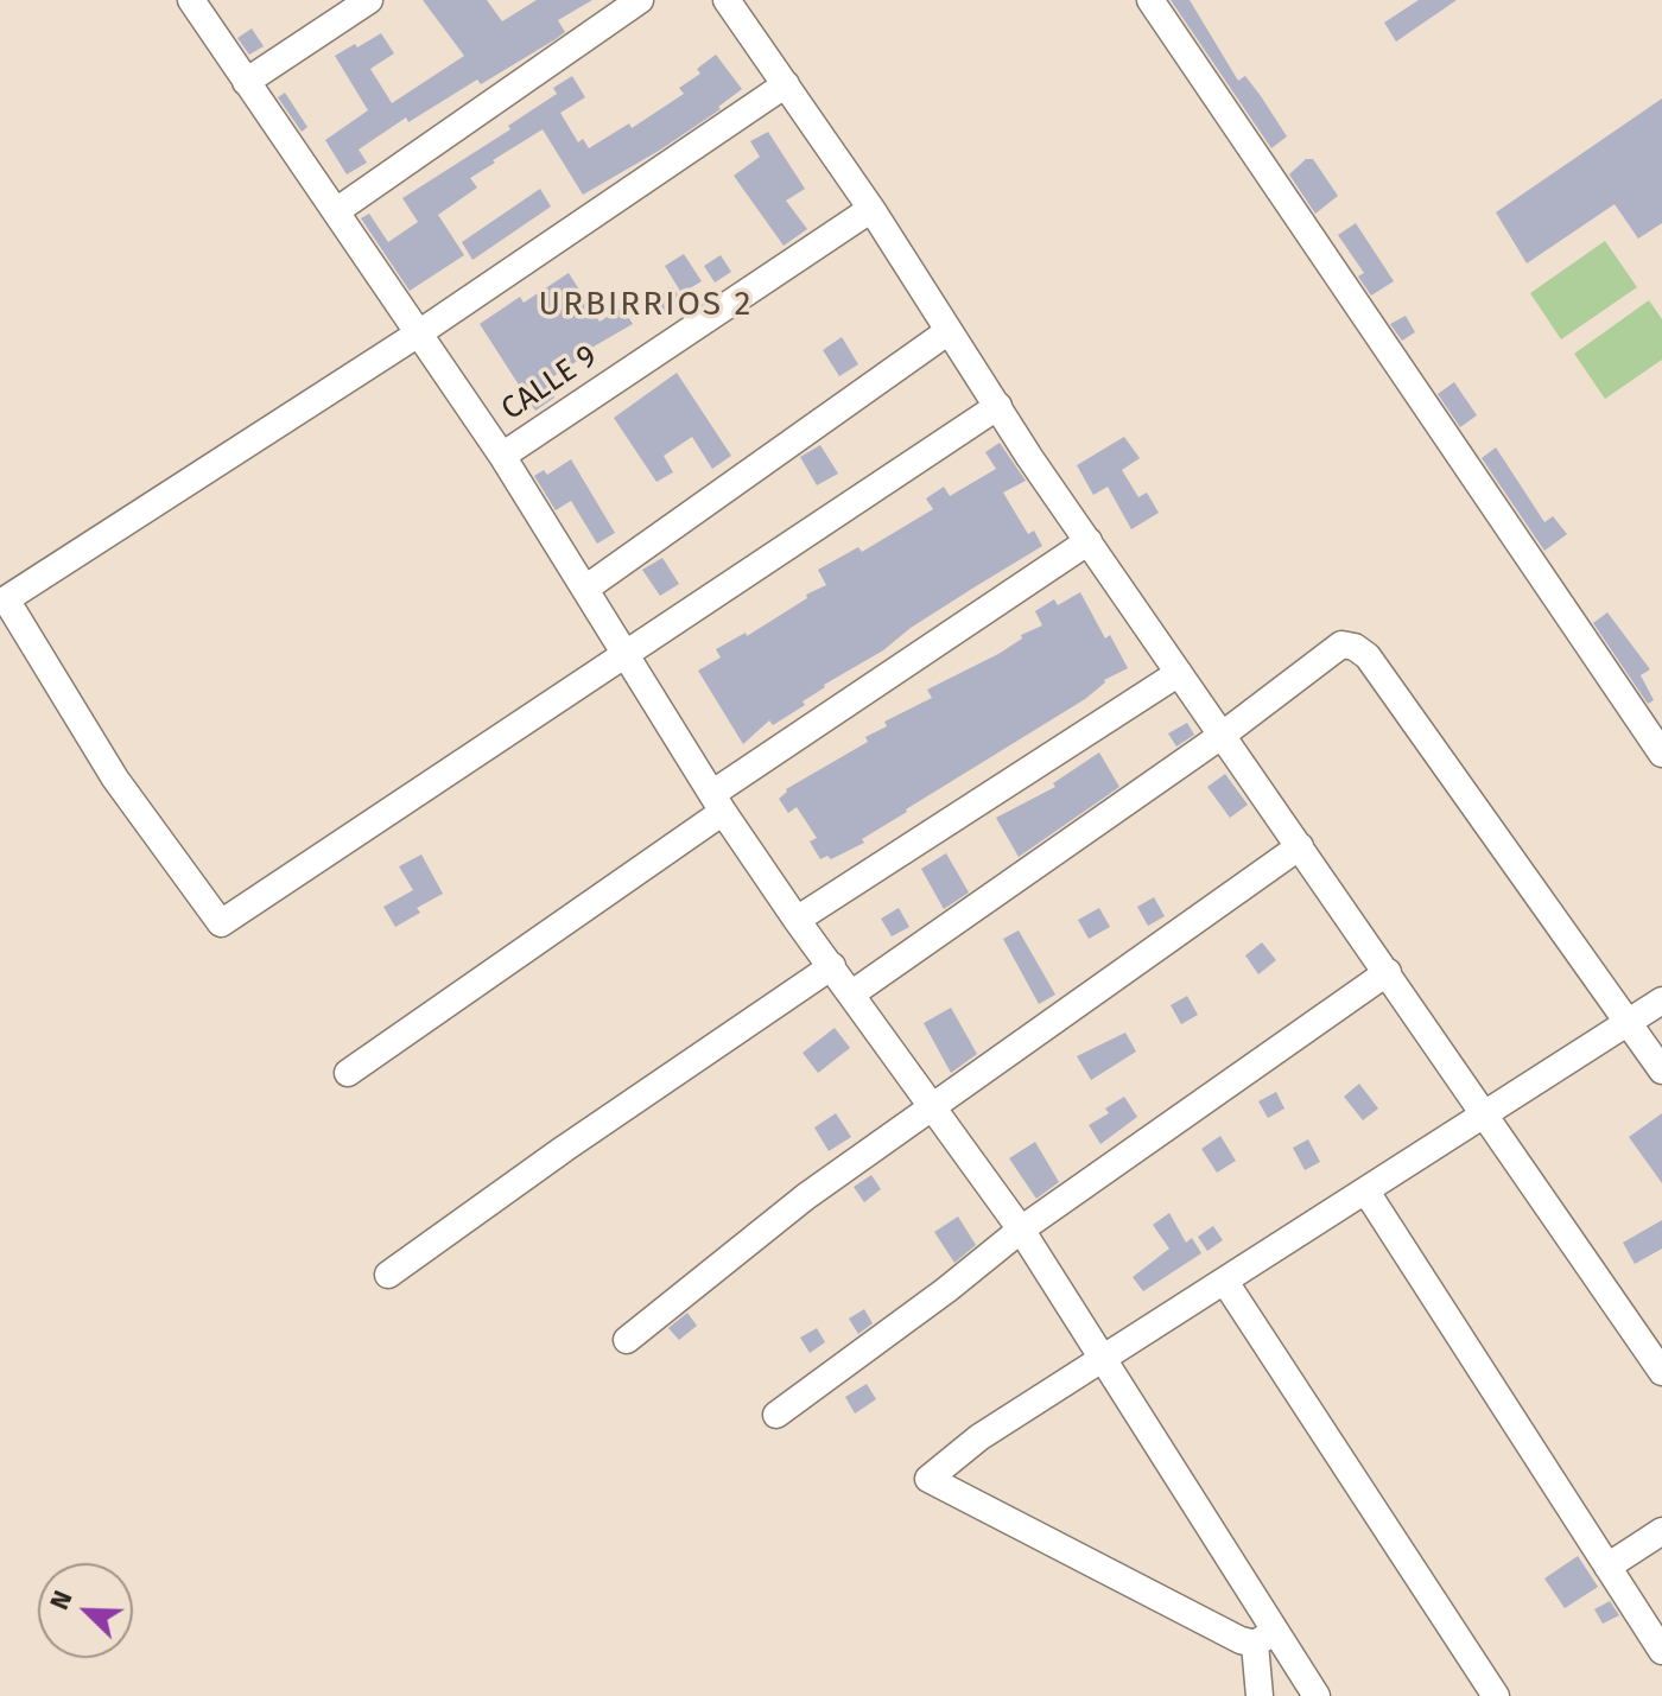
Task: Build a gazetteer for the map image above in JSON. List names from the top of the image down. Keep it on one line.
{"streets":{"street":["CALLE 9"]},"districts":["URBIRRIOS 2"],"north":"top left"}
